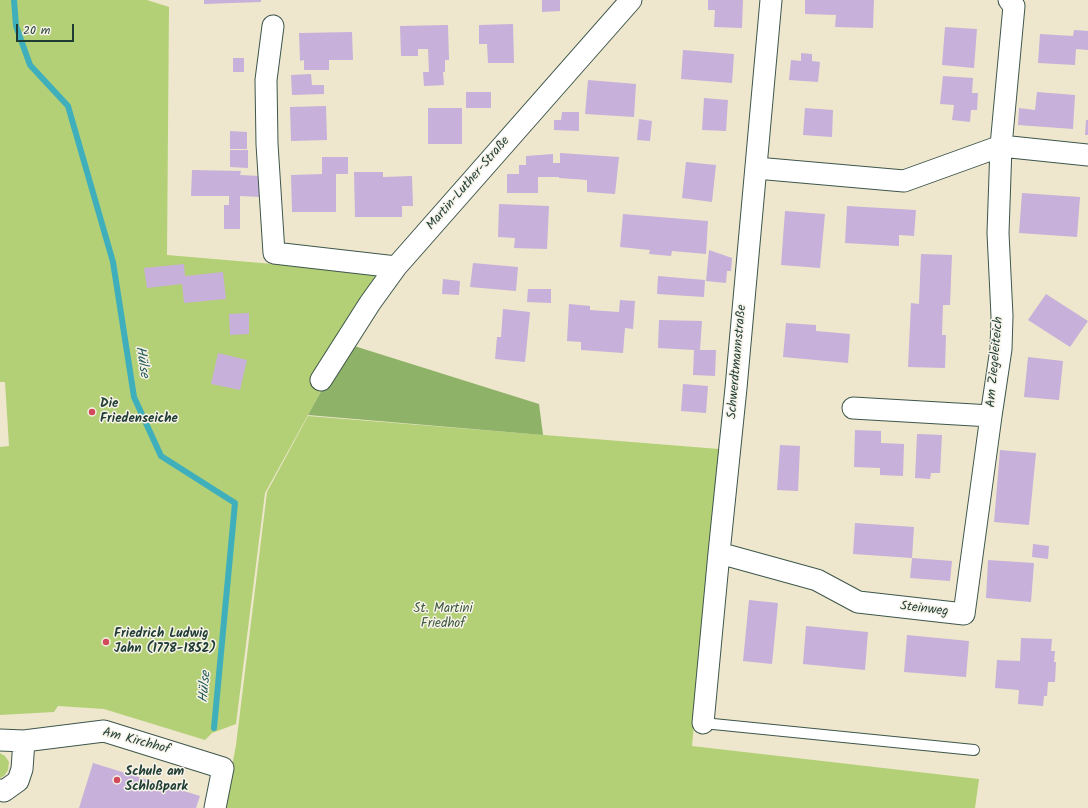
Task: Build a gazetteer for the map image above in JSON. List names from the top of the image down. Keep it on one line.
{"streets":{"street":["Martin-Luther-Straße","Schwerdtmannstraße","Am Ziegeleiteich","Steinweg","Am Kirchhof"]},"crossings":[["Schwerdtmannstraße","Steinweg"],["Am Ziegeleiteich","Steinweg"]],"water":["Hülse"],"parks":["St. Martini Friedhof"],"places":["Die Friedenseiche","Friedrich Ludwig Jahn (1778-1852)","Schule am Schloßpark"],"scale_bar":"20 m"}
